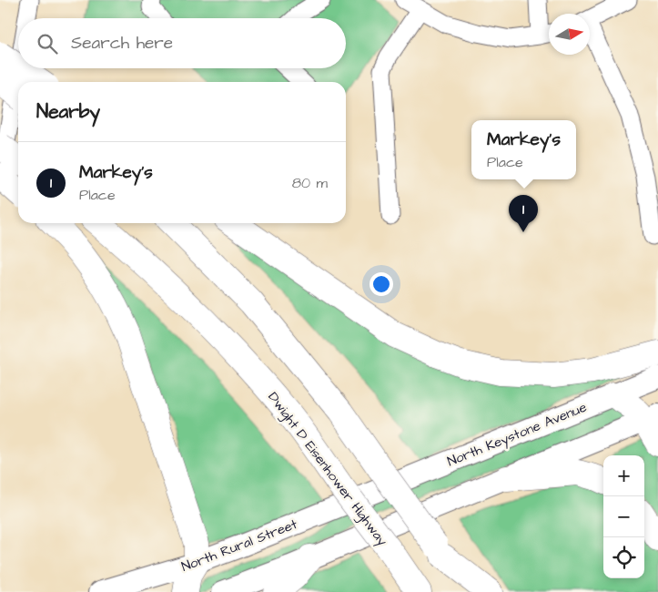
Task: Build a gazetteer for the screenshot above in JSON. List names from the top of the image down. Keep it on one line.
{"streets":{"highway":["Dwight D Eisenhower Highway"],"main road":["North Keystone Avenue","North Rural Street"]},"crossings":[["North Keystone Avenue","North Rural Street"]],"north":"right","page":{"search":"Search here","heading":"Nearby","popup":["Markey's","Place"],"list":[{"mark":"1","name":"Markey's","note":"Place","value":"80 m"}],"pins":"1","map_buttons":["+","−"]}}
